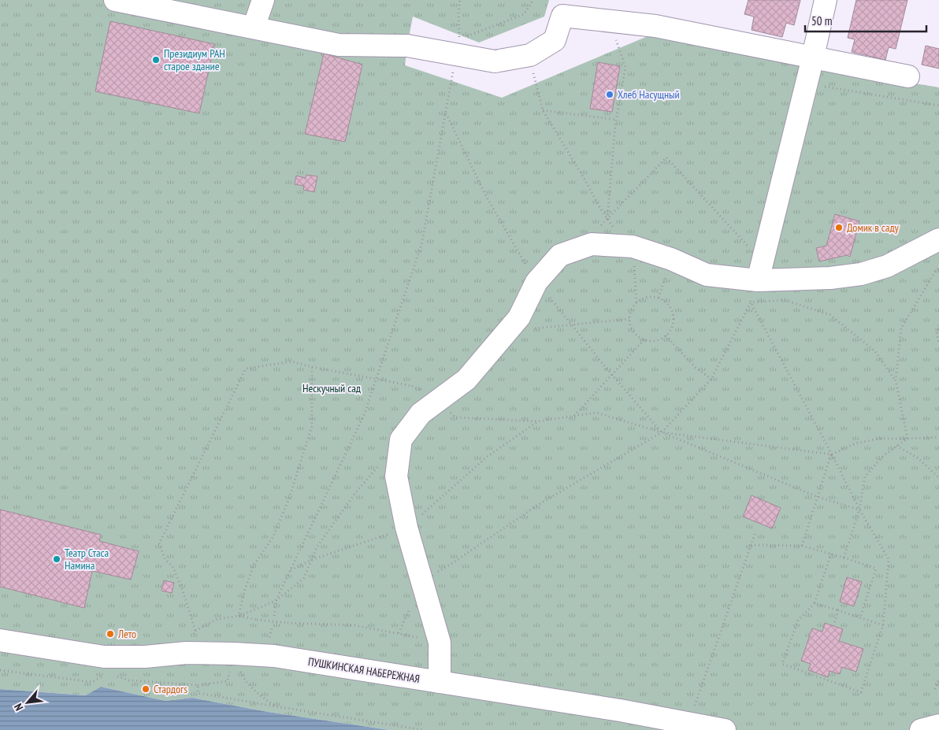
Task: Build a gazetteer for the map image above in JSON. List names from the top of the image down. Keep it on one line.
{"streets":{"lane":["ПУШКИНСКАЯ НАБЕРЕЖНАЯ"]},"parks":["Нескучный сад"],"places":["Президиум РАН старое здание","Хлеб Насущный","Домик в саду","Театр Стаса Намина","Лето","Стардогs"],"scale_bar":"50 m","north":"bottom left"}
